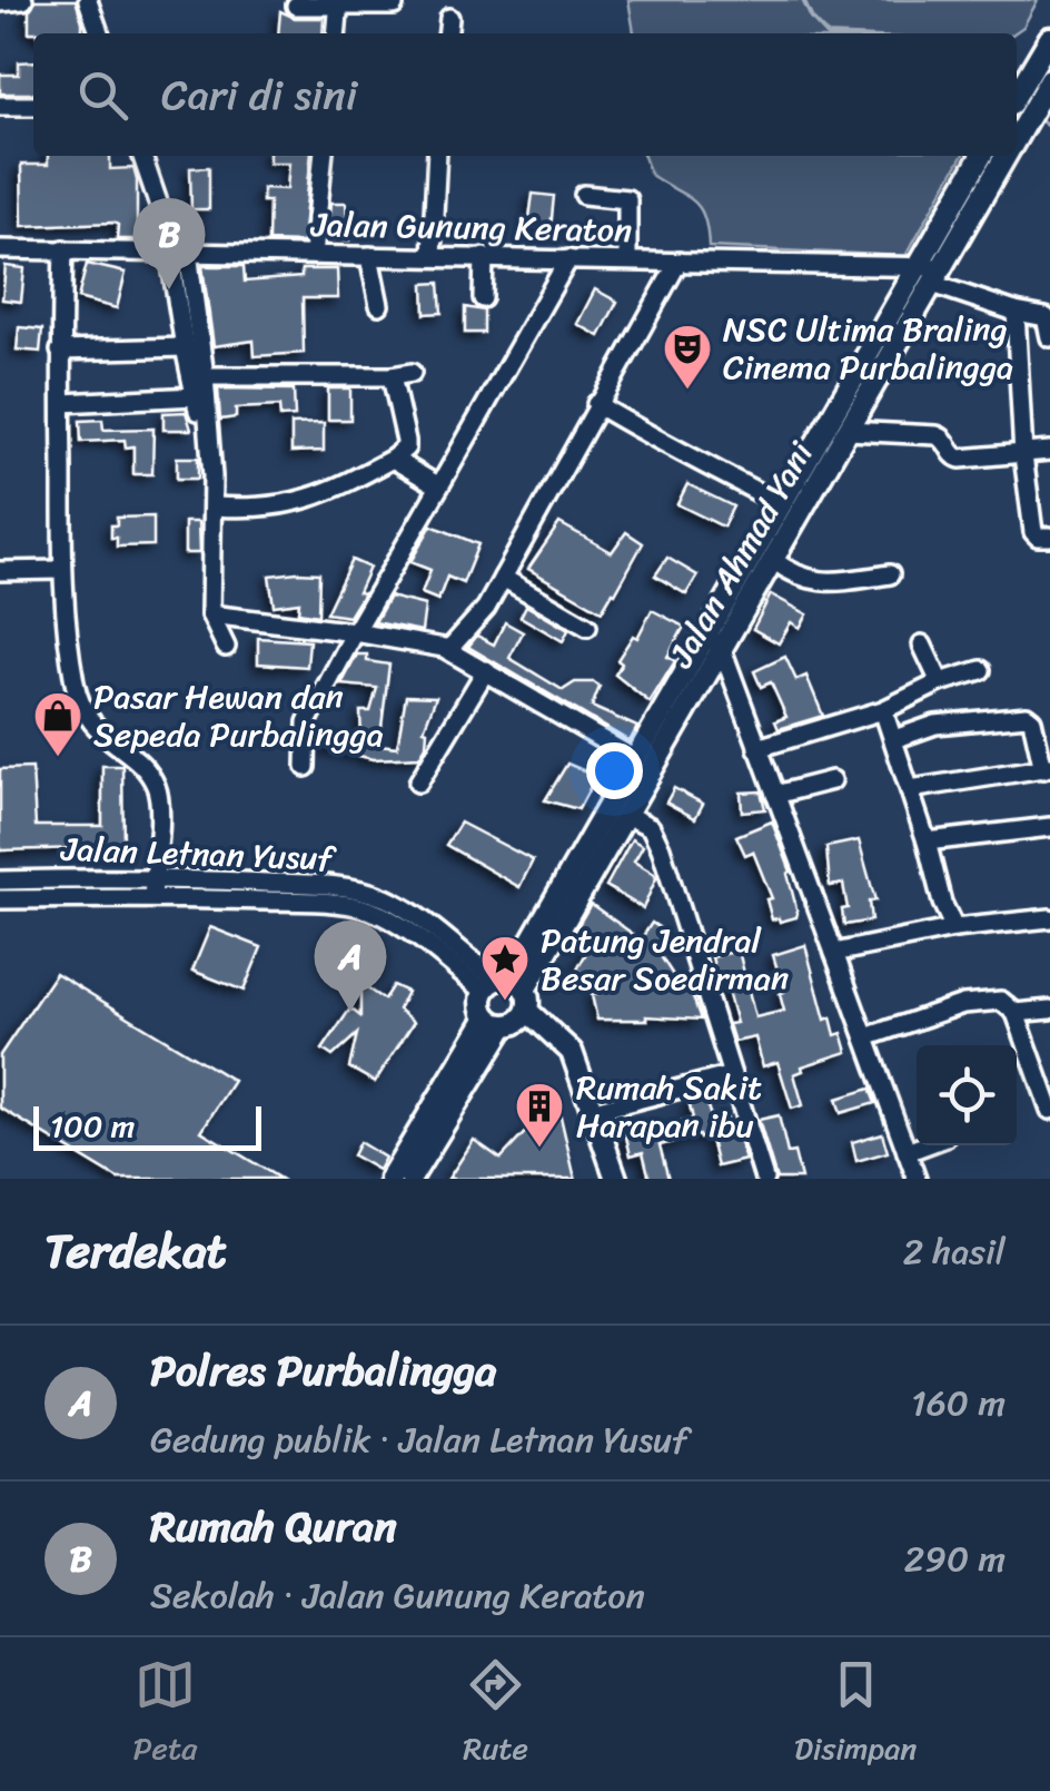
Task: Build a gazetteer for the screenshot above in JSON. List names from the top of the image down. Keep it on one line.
{"streets":{"main road":["Jalan Ahmad Yani"],"street":["Jalan Gunung Keraton","Jalan Letnan Yusuf"]},"crossings":[["Jalan Gunung Keraton","Jalan Ahmad Yani"],["Jalan Ahmad Yani","Jalan Letnan Yusuf"]],"places":{"theatre":["NSC Ultima Braling Cinema Purbalingga"],"shop":["Pasar Hewan dan Sepeda Purbalingga"],"place":["Patung Jendral Besar Soedirman"],"building":["Rumah Sakit Harapan ibu"]},"scale_bar":"100 m","page":{"search":"Cari di sini","pins":["B","A"],"scale":"100 m","heading":["Terdekat","2 hasil"],"list":[{"mark":"A","name":"Polres Purbalingga","note":"Gedung publik · Jalan Letnan Yusuf","value":"160 m"},{"mark":"B","name":"Rumah Quran","note":"Sekolah · Jalan Gunung Keraton","value":"290 m"}],"nav":["Peta","Rute","Disimpan"]}}
